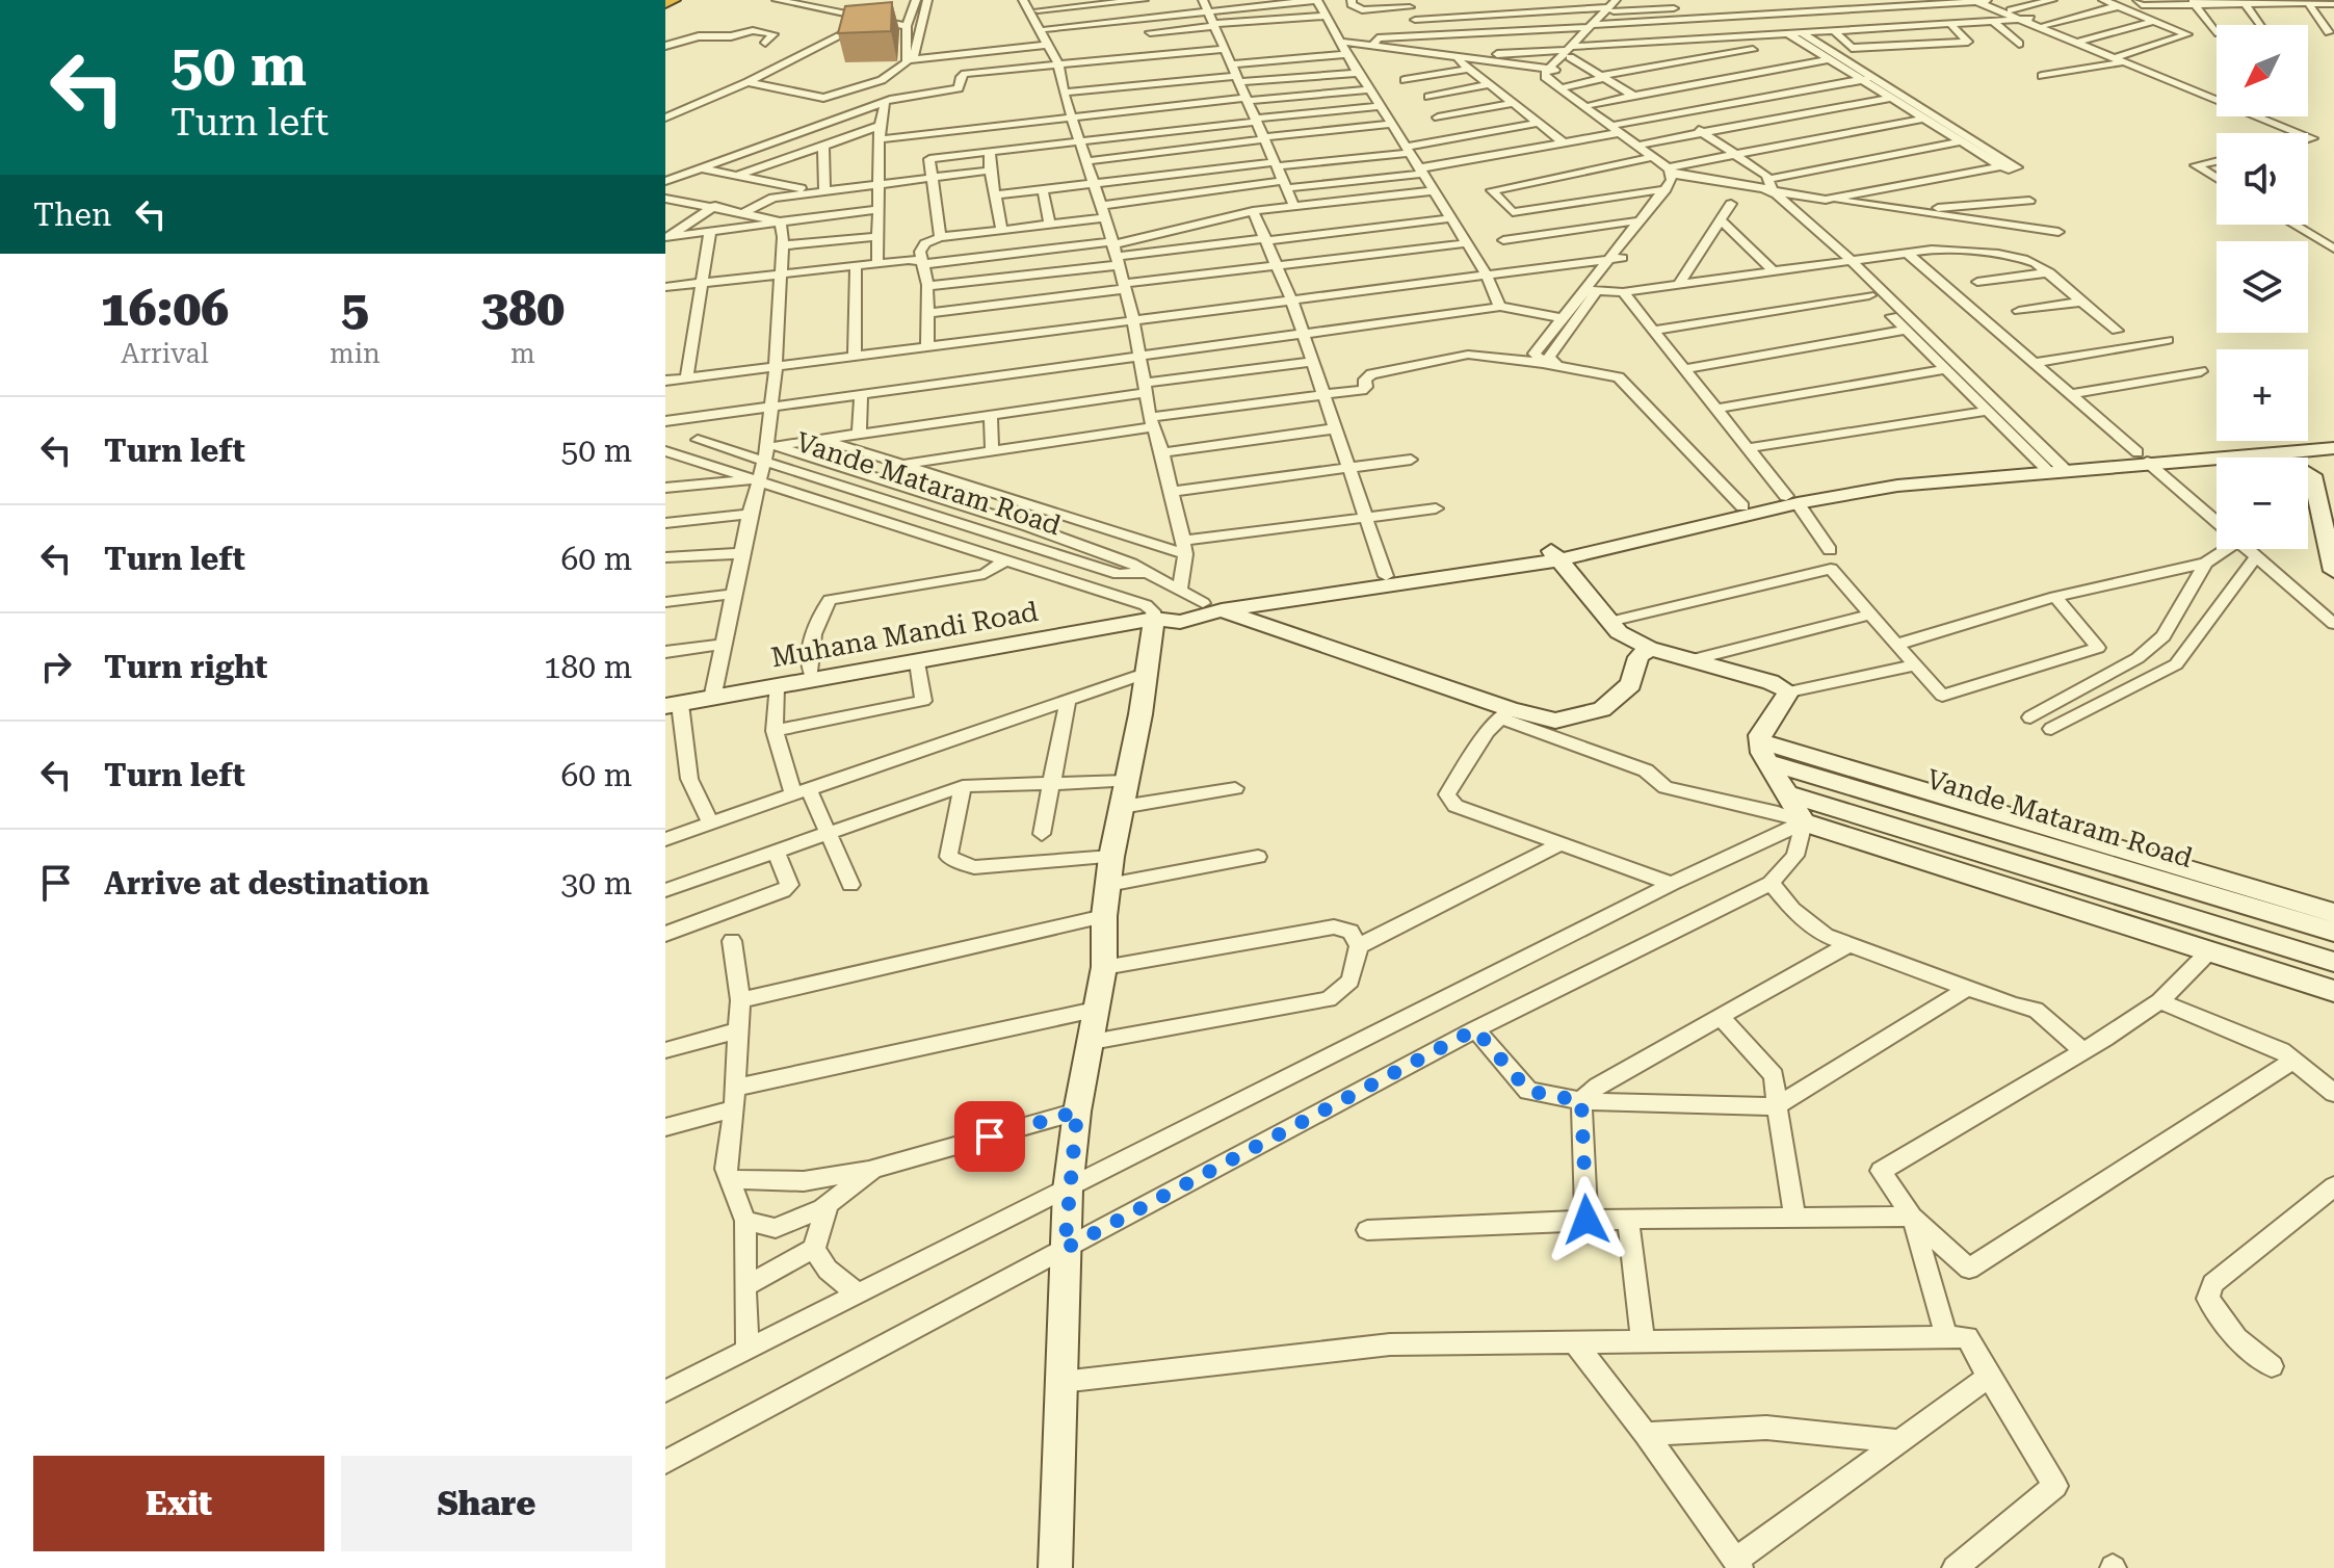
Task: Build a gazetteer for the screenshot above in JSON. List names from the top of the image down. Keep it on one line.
{"streets":{"street":["Vande Mataram Road","Muhana Mandi Road"]},"north":"bottom left","page":{"turn":["50 m","Turn left"],"map_buttons":["+","−"],"then":"Then","eta":["16:06","Arrival","5","min","380","m"],"list":[{"name":"Turn left","value":"50 m"},{"name":"Turn left","value":"60 m"},{"name":"Turn right","value":"180 m"},{"name":"Turn left","value":"60 m"},{"name":"Arrive at destination","value":"30 m"}],"buttons":["Exit","Share"]}}
